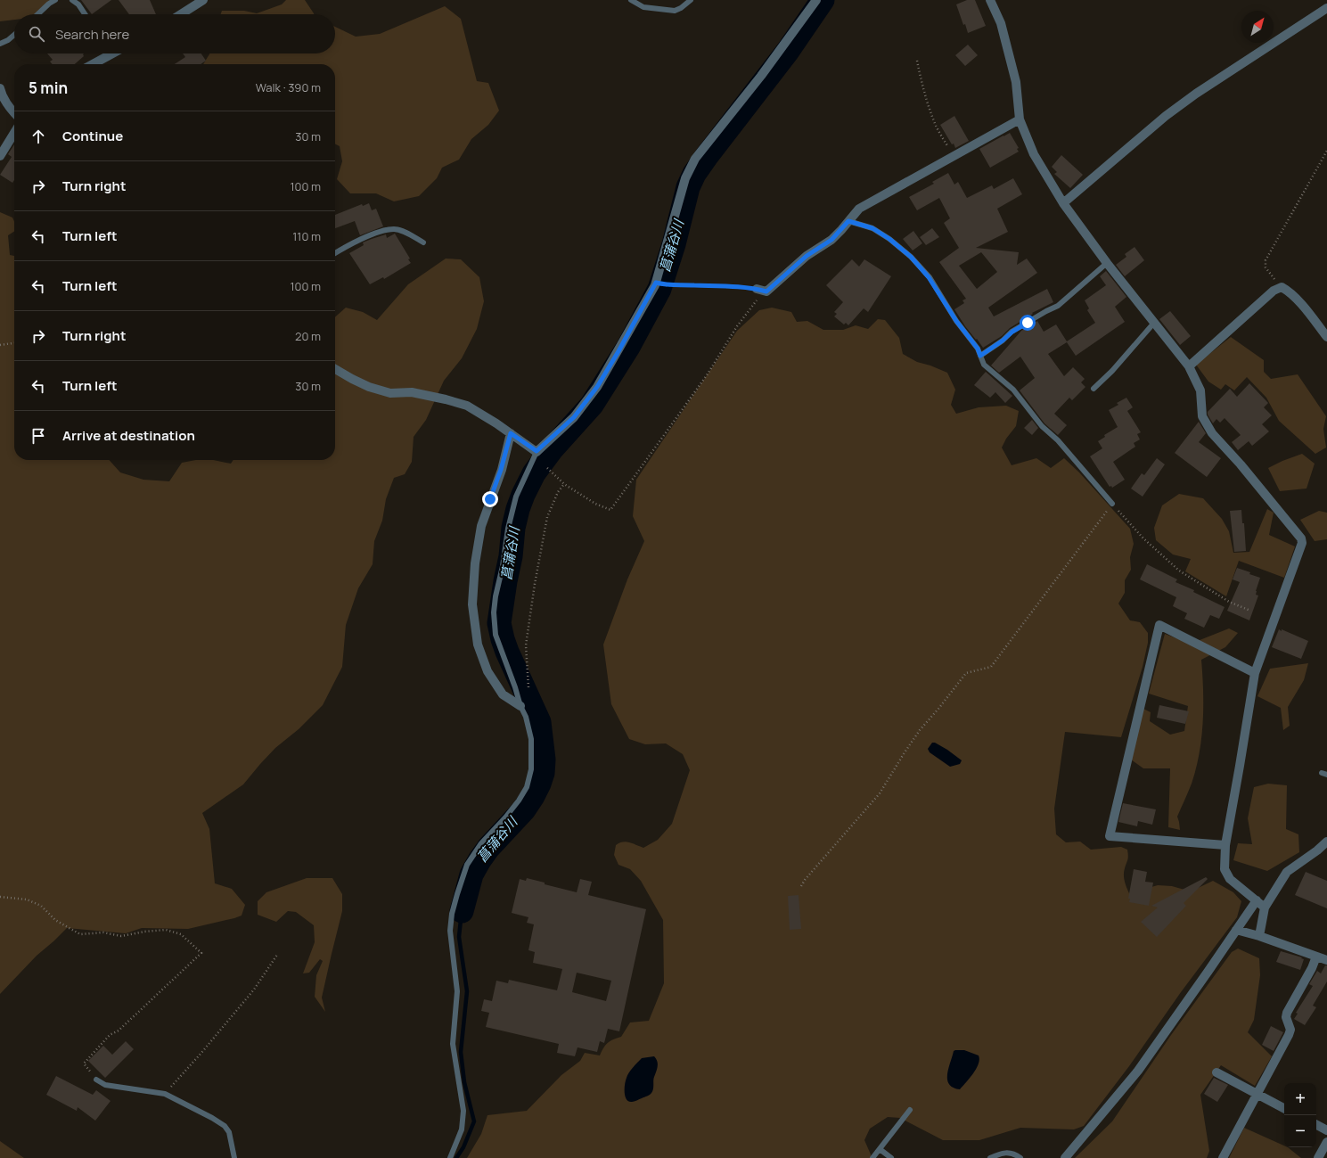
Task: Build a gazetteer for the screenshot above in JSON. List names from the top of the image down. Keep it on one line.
{"water":["菖蒲谷川"],"north":"top right","page":{"search":"Search here","heading":["5 min","Walk · 390 m"],"list":[["Continue","30 m"],["Turn right","100 m"],["Turn left","110 m"],["Turn left","100 m"],["Turn right","20 m"],["Turn left","30 m"],"Arrive at destination"],"map_buttons":["+","−"]}}
